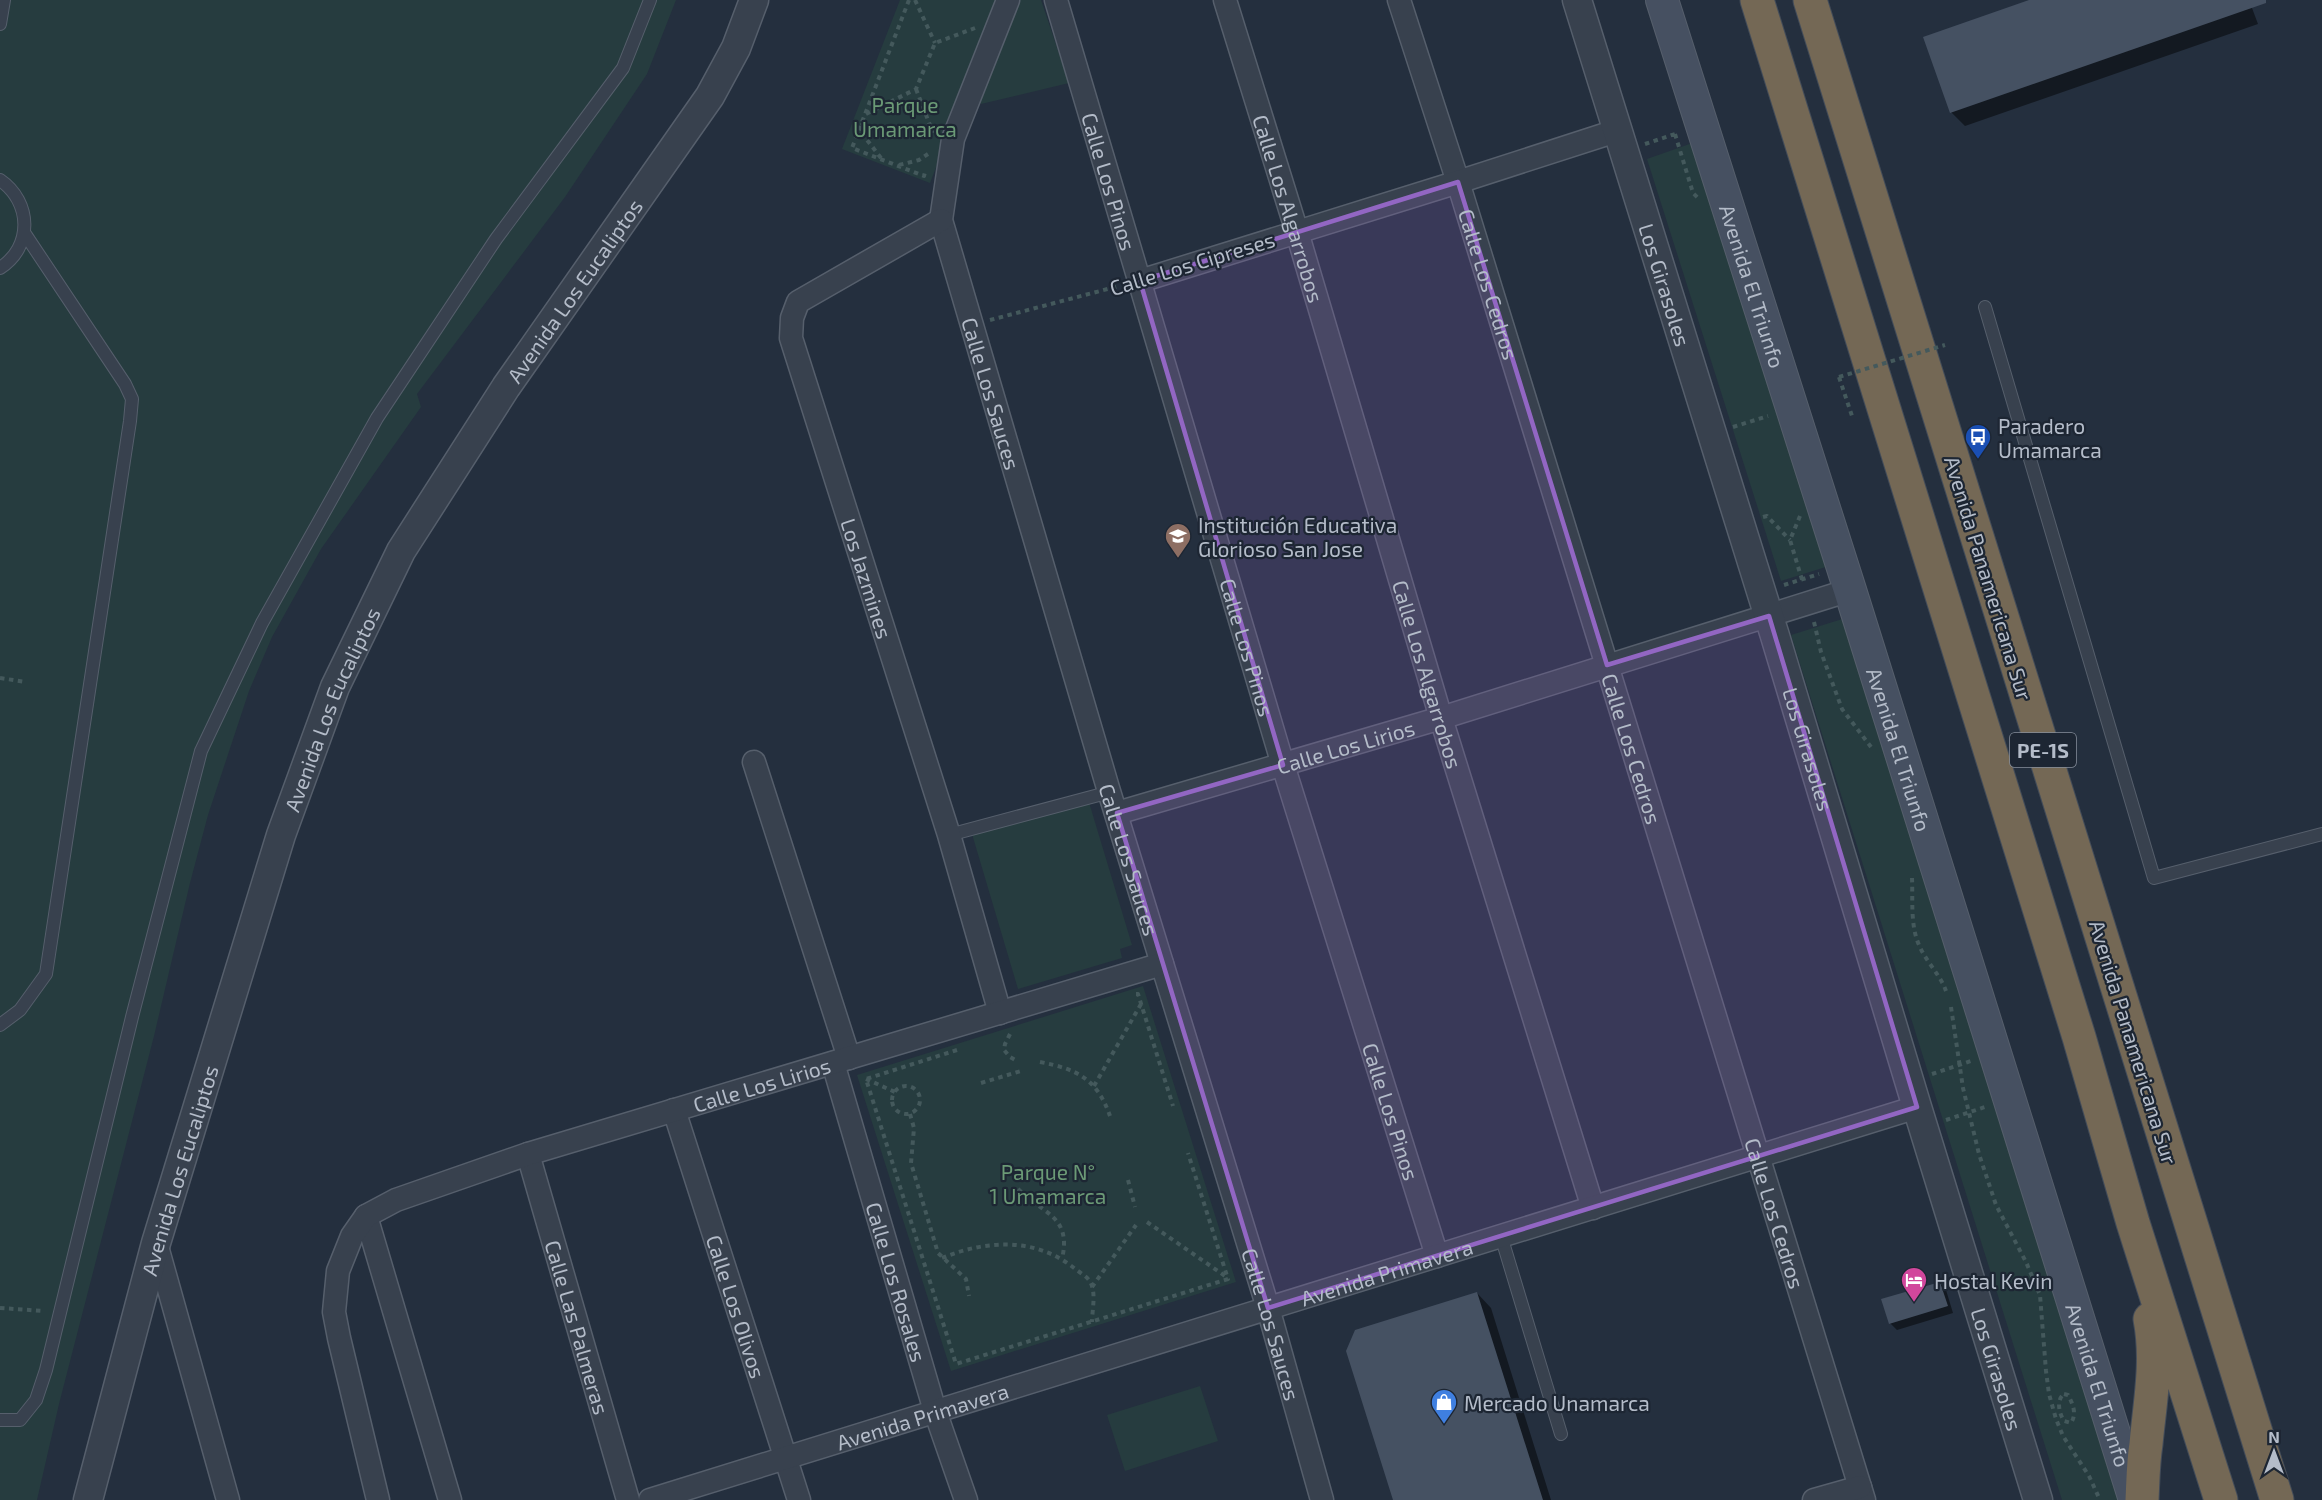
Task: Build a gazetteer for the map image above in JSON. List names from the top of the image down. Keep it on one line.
{"streets":{"highway":["Avenida Panamericana Sur","PE-1S"],"main road":["Avenida El Triunfo"],"street":["Calle Los Pinos","Calle Los Algarrobos","Calle Los Cipreses","Calle Los Cedros","Los Girasoles","Avenida Los Eucaliptos","Calle Los Sauces","Los Jazmines","Calle Los Lirios","Avenida Primavera","Calle Los Rosales","Calle Los Olivos","Calle Las Palmeras"]},"crossings":[["Calle Los Pinos","Calle Los Cipreses"],["Calle Los Pinos","Calle Los Lirios"],["Calle Los Pinos","Avenida Primavera"],["Calle Los Algarrobos","Calle Los Cipreses"],["Calle Los Algarrobos","Calle Los Lirios"],["Calle Los Algarrobos","Avenida Primavera"],["Calle Los Cipreses","Calle Los Cedros"],["Calle Los Cipreses","Los Girasoles"],["Calle Los Cipreses","Calle Los Sauces"],["Calle Los Cedros","Calle Los Lirios"],["Calle Los Cedros","Avenida Primavera"],["Los Girasoles","Calle Los Lirios"],["Los Girasoles","Avenida Primavera"],["Avenida El Triunfo","Calle Los Lirios"],["Calle Los Sauces","Los Jazmines"],["Calle Los Sauces","Calle Los Lirios"],["Calle Los Sauces","Avenida Primavera"],["Los Jazmines","Calle Los Lirios"],["Calle Los Lirios","Calle Los Rosales"],["Calle Los Lirios","Calle Los Olivos"],["Calle Los Lirios","Calle Las Palmeras"],["Avenida Primavera","Calle Los Rosales"],["Avenida Primavera","Calle Los Olivos"]],"parks":["Parque Umamarca","Parque N° 1 Umamarca"],"places":{"bus stop":["Paradero Umamarca"],"school or university":["Institución Educativa Glorioso San Jose"],"hotel":["Hostal Kevin"],"shop":["Mercado Unamarca"]},"north":"top"}
